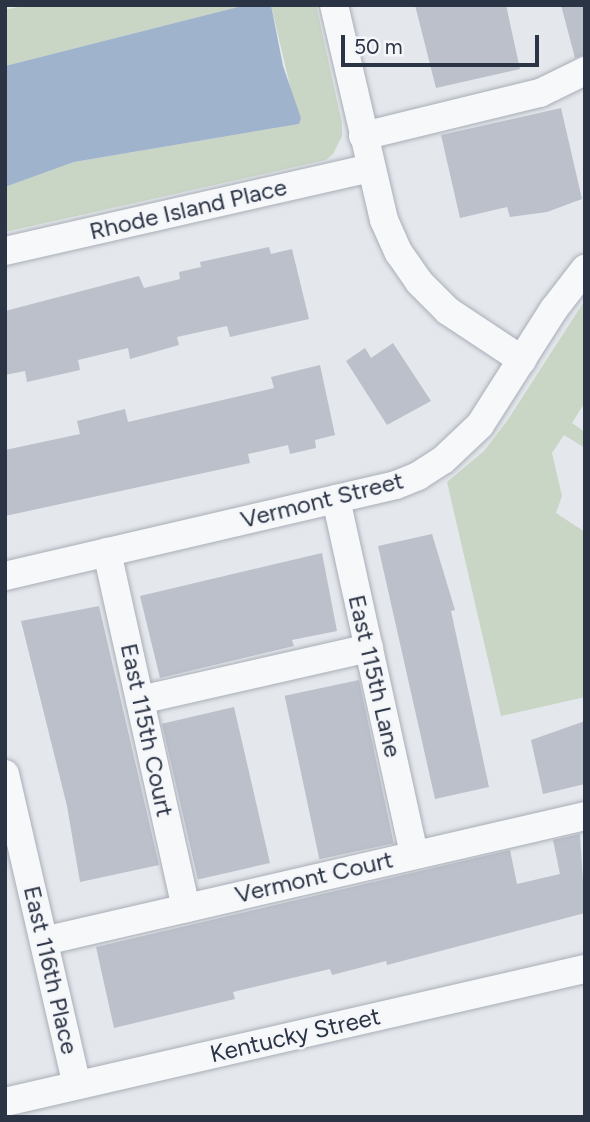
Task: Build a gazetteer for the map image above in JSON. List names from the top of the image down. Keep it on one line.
{"streets":{"street":["Rhode Island Place","Vermont Street","East 115th Lane","East 115th Court","Vermont Court","East 116th Place","Kentucky Street"]},"crossings":[["Vermont Street","East 115th Lane"],["Vermont Street","East 115th Court"],["East 115th Lane","Vermont Court"],["East 115th Court","Vermont Court"],["Vermont Court","East 116th Place"],["East 116th Place","Kentucky Street"]],"scale_bar":"50 m"}
